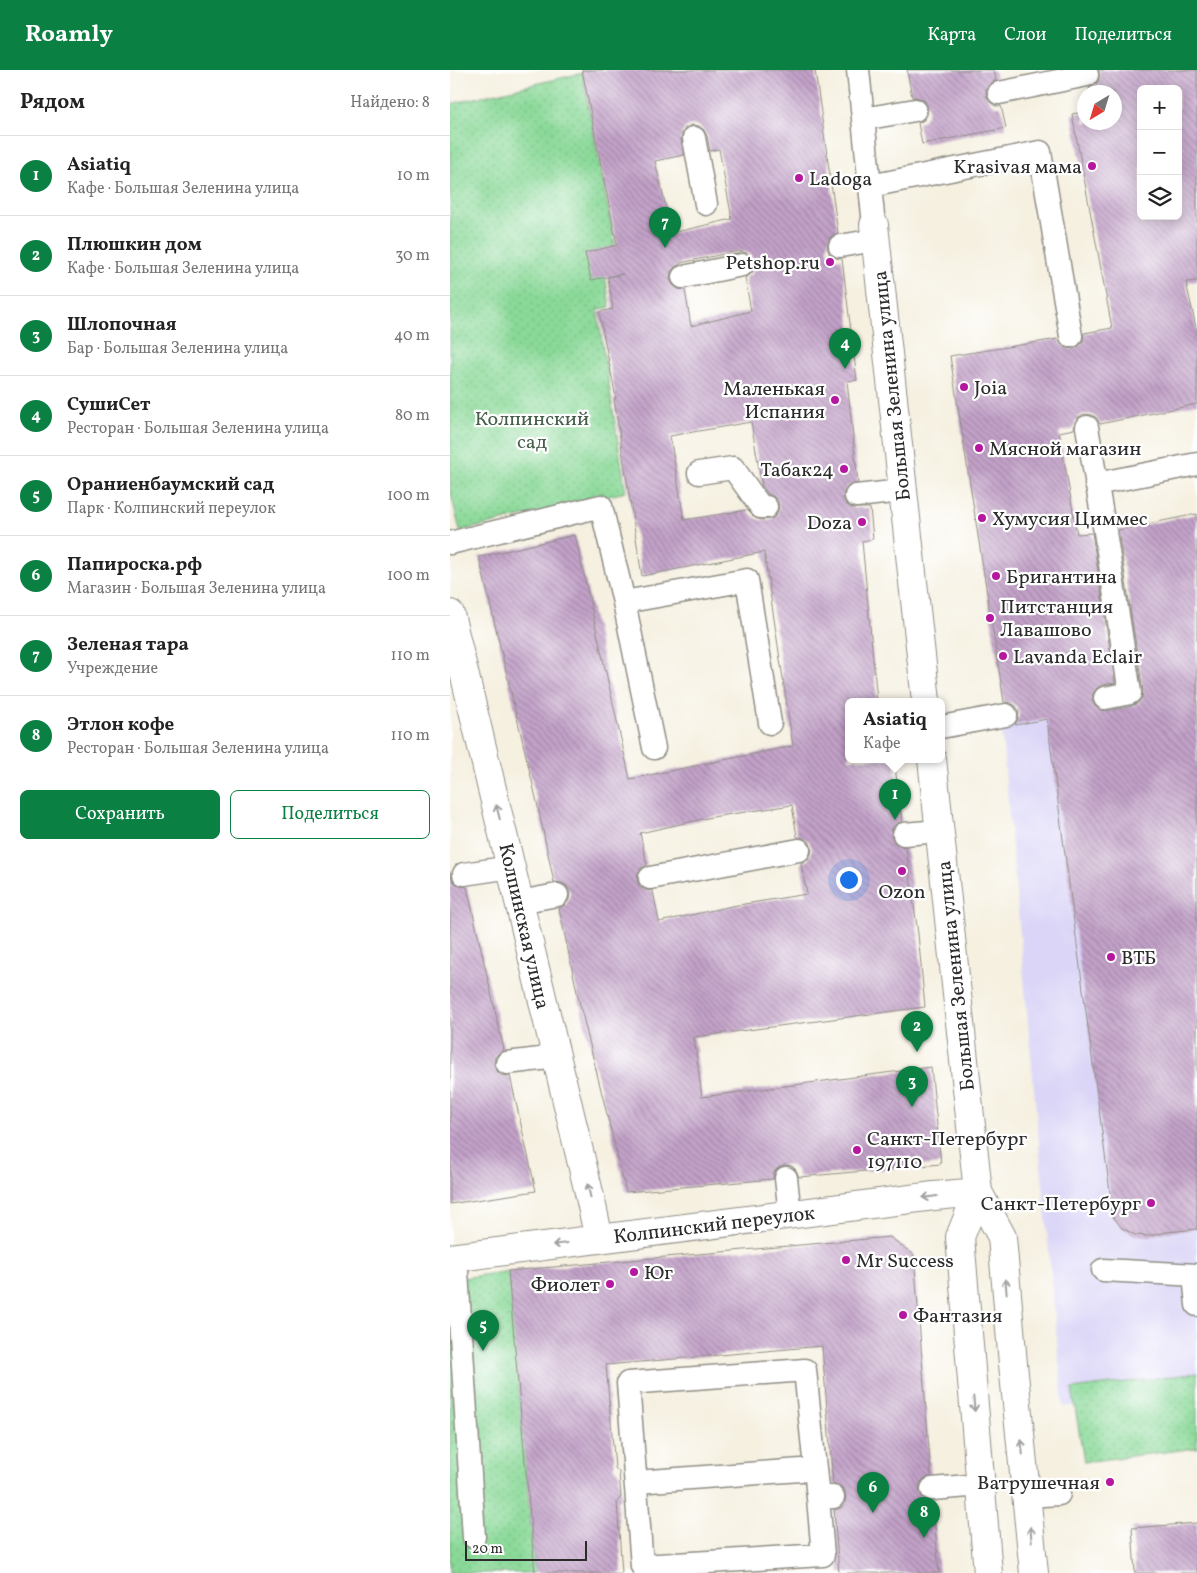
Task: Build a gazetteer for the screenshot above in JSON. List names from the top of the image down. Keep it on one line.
{"streets":{"street":["Большая Зеленина улица","Колпинская улица","Колпинский переулок"]},"crossings":[["Большая Зеленина улица","Колпинский переулок"],["Колпинская улица","Колпинский переулок"]],"one_way":["Колпинская улица","Колпинский переулок"],"parks":["Колпинский сад"],"places":["Krasivaя мама","Ladoga","Petshop.ru","Joia","Маленькая Испания","Мясной магазин","Табак24","Хумусия Циммес","Doza","Бригантина","Питстанция Лавашово","Lavanda Eclair","Ozon","ВТБ","Санкт-Петербург 197110","Санкт-Петербург","Mr Success","Юг","Фиолет","Фантазия","Ватрушечная"],"scale_bar":"20 m","north":"bottom left","page":{"header":"Roamly","nav":["Карта","Слои","Поделиться"],"heading":["Рядом","Найдено: 8"],"map_buttons":["+","−"],"list":[{"mark":"1","name":"Asiatiq","note":"Кафе · Большая Зеленина улица","value":"10 m"},{"mark":"2","name":"Плюшкин дом","note":"Кафе · Большая Зеленина улица","value":"30 m"},{"mark":"3","name":"Шлопочная","note":"Бар · Большая Зеленина улица","value":"40 m"},{"mark":"4","name":"СушиСет","note":"Ресторан · Большая Зеленина улица","value":"80 m"},{"mark":"5","name":"Ораниенбаумский сад","note":"Парк · Колпинский переулок","value":"100 m"},{"mark":"6","name":"Папироска.рф","note":"Магазин · Большая Зеленина улица","value":"100 m"},{"mark":"7","name":"Зеленая тара","note":"Учреждение","value":"110 m"},{"mark":"8","name":"Этлон кофе","note":"Ресторан · Большая Зеленина улица","value":"110 m"}],"pins":["7","4","1","2","3","5","6","8"],"popup":["Asiatiq","Кафе"],"buttons":["Сохранить","Поделиться"],"scale":"20 m"}}
